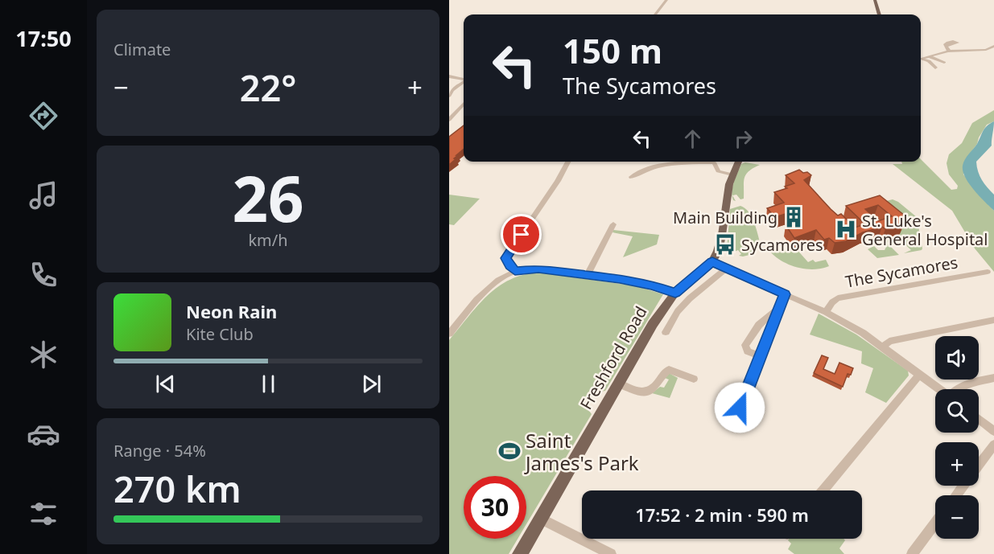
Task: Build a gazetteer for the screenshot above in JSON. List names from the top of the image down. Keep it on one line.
{"streets":{"main road":["Freshford Road"],"street":["The Sycamores"]},"places":{"building":["Main Building"],"hospital":["St. Luke's General Hospital"],"bus stop":["Sycamores"],"sports":["Saint James's Park"]},"page":{"tabs":"17:50","tile":["Climate",["26","km/h"],["Range · 54%","270 km"]],"turn":["150 m","The Sycamores"],"heat":["−","22°","+"],"song":["Neon Rain","Kite Club"],"map_buttons":["+","−"],"limit":"30","trip":"17:52 · 2 min · 590 m"}}
